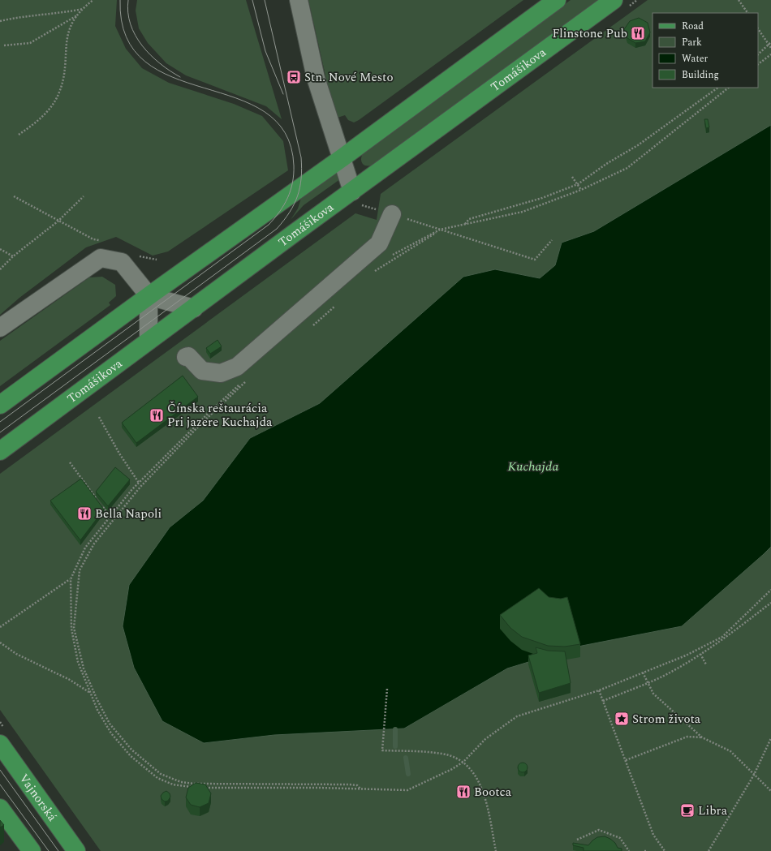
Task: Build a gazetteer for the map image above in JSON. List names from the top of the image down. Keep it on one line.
{"streets":{"main road":["Tomášikova","Vajnorská"]},"water":["Kuchajda"],"places":{"restaurant":["Flinstone Pub","Čínska reštaurácia Pri jazere Kuchajda","Bella Napoli","Bootca"],"bus stop":["Stn. Nové Mesto"],"place":["Strom života"],"cafe":["Libra"]},"legend":["Road","Park","Water","Building"]}
